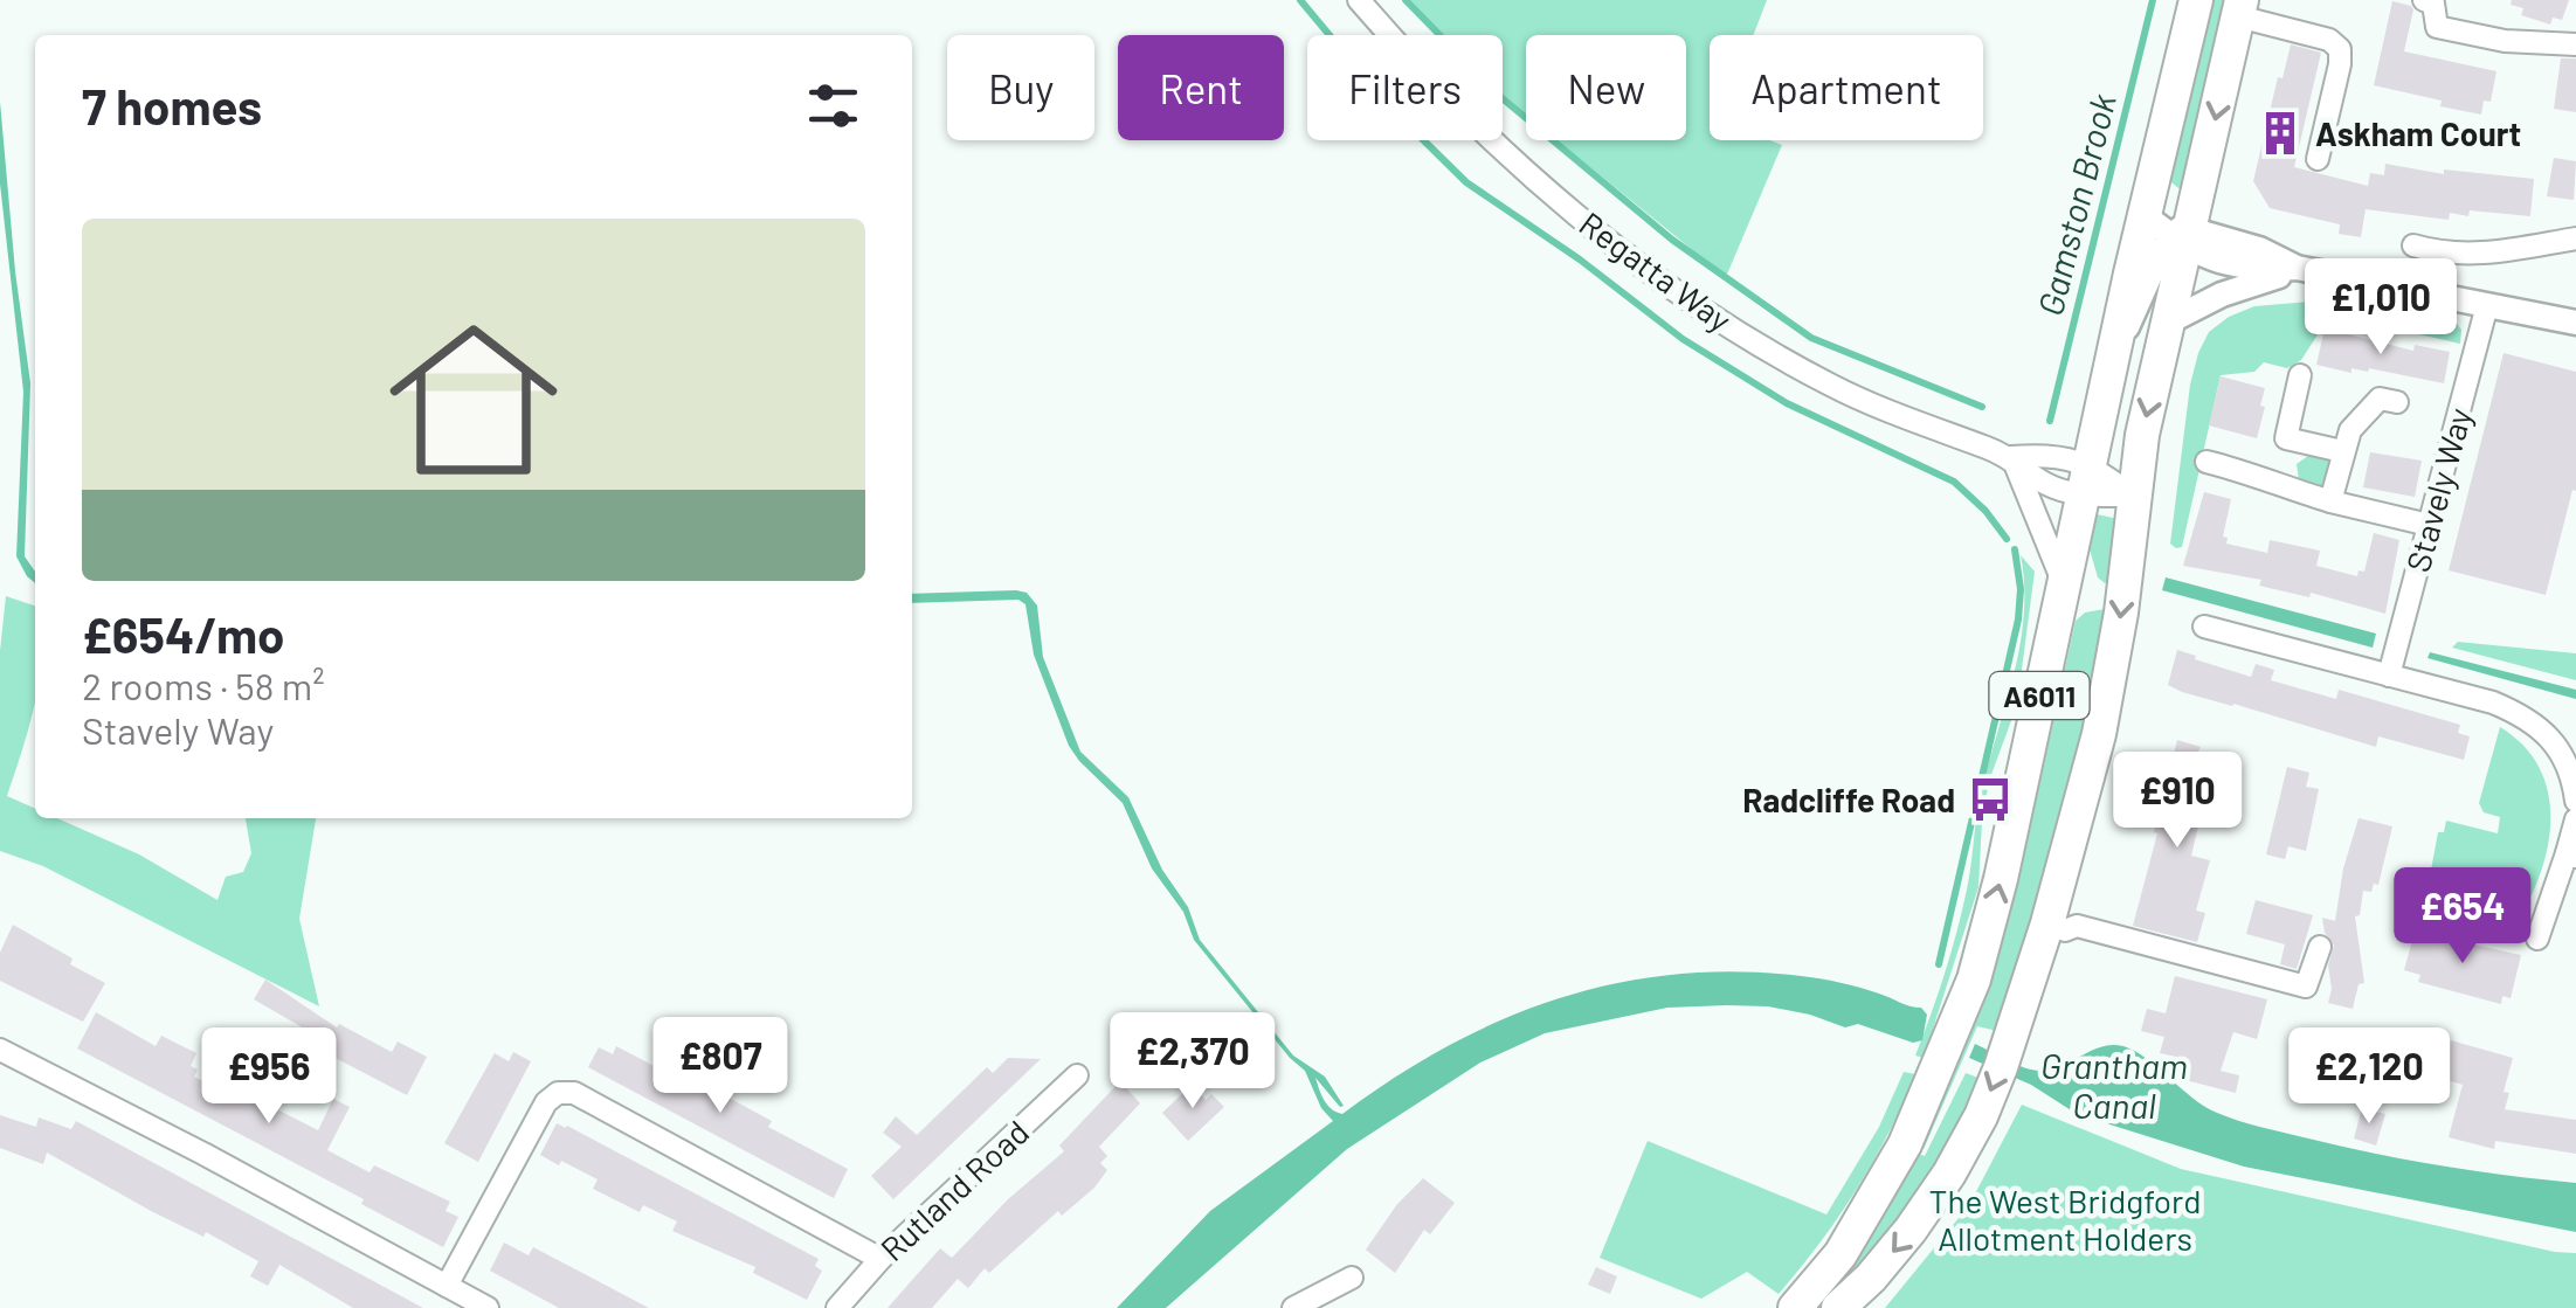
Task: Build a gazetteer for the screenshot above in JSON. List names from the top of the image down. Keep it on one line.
{"streets":{"highway":["A6011"],"street":["Regatta Way","Stavely Way","Rutland Road"]},"crossings":[["Regatta Way","A6011"]],"water":["Gamston Brook","Grantham Canal"],"parks":["The West Bridgford Allotment Holders"],"places":{"building":["Askham Court"],"bus stop":["Radcliffe Road"]},"page":{"chip":["Buy","Rent","Filters","New","Apartment"],"heading":"7 homes","list":[{"name":"£654/mo","note":"2 rooms · 58 m² · Stavely Way"}],"price":["£1,010","£910","£654","£2,370","£807","£956","£2,120"]}}
